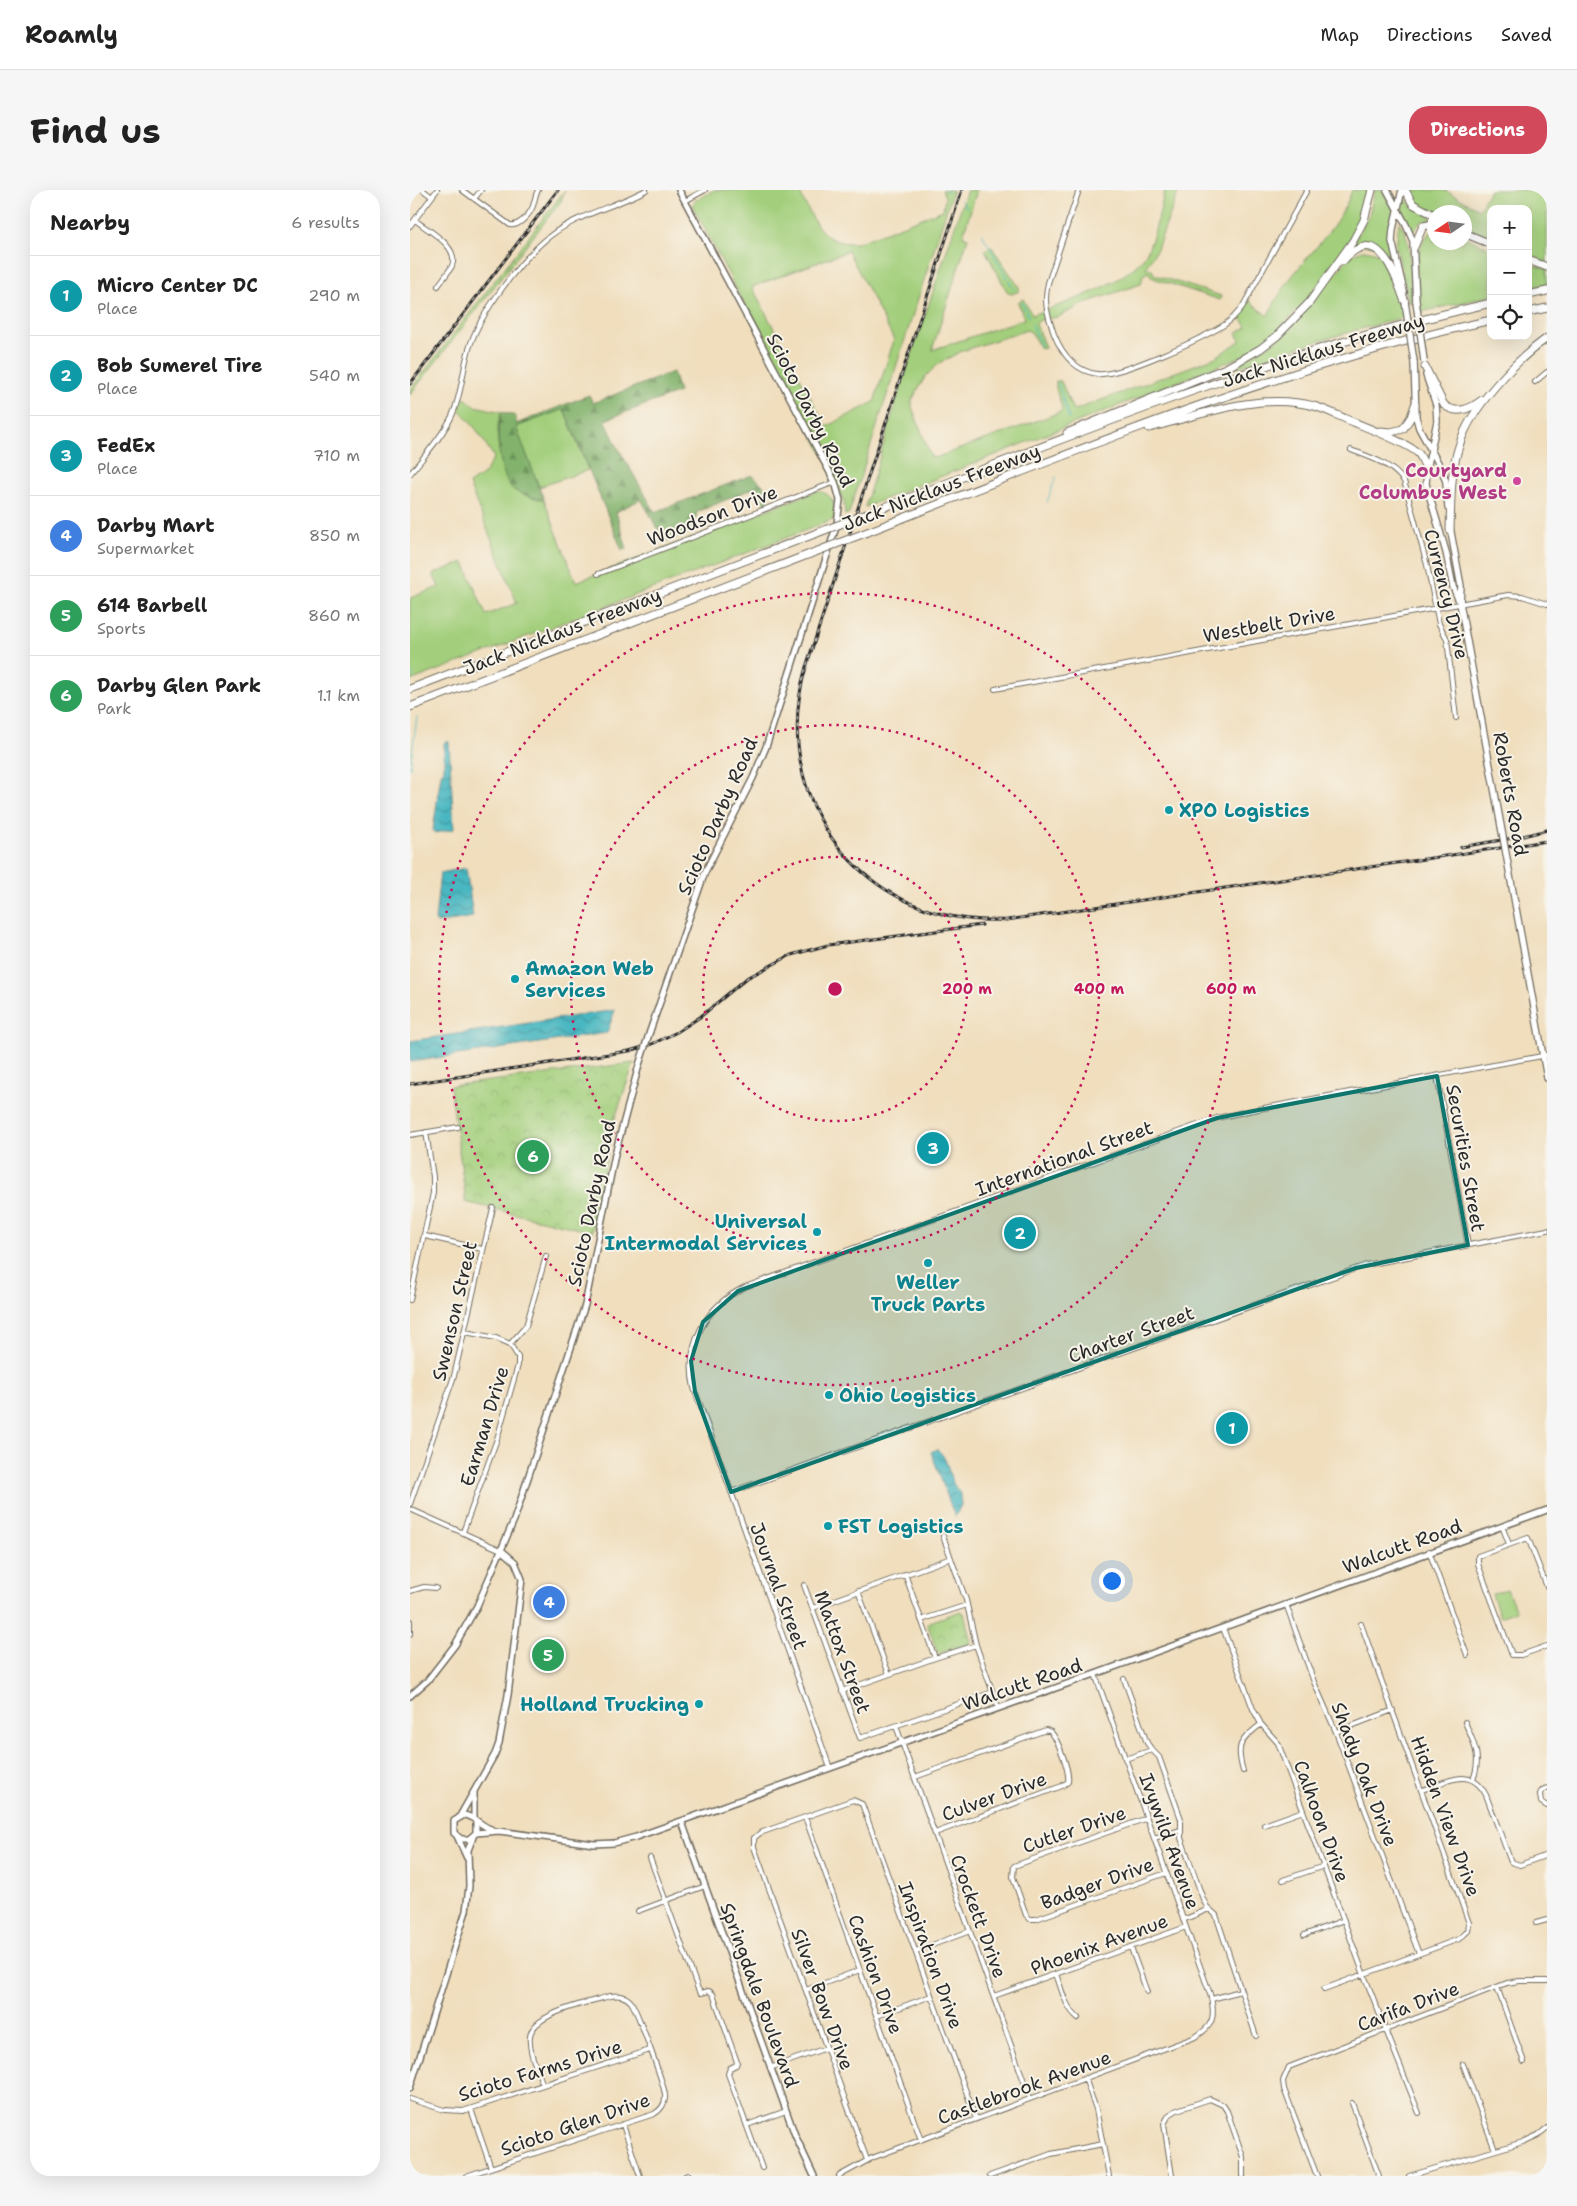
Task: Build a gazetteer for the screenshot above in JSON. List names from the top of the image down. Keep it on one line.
{"streets":{"highway":["Jack Nicklaus Freeway"],"main road":["Scioto Darby Road","Roberts Road","Walcutt Road","Springdale Boulevard"],"street":["Woodson Drive","Currency Drive","Westbelt Drive","International Street","Securities Street","Swenson Street","Charter Street","Earman Drive","Journal Street","Mattox Street","Shady Oak Drive","Culver Drive","Hidden View Drive","Calhoon Drive","Cutler Drive","Ivywild Avenue","Badger Drive","Crockett Drive","Phoenix Avenue","Inspiration Drive","Cashion Drive","Silver Bow Drive","Carifa Drive","Scioto Farms Drive","Castlebrook Avenue","Scioto Glen Drive"]},"crossings":[["Scioto Darby Road","Woodson Drive"],["Currency Drive","Westbelt Drive"],["Westbelt Drive","Roberts Road"],["Roberts Road","International Street"],["International Street","Securities Street"],["International Street","Journal Street"],["Securities Street","Charter Street"],["Swenson Street","Earman Drive"],["Charter Street","Journal Street"],["Walcutt Road","Journal Street"],["Walcutt Road","Shady Oak Drive"],["Walcutt Road","Calhoon Drive"],["Walcutt Road","Ivywild Avenue"],["Walcutt Road","Crockett Drive"],["Walcutt Road","Springdale Boulevard"],["Mattox Street","Crockett Drive"],["Shady Oak Drive","Hidden View Drive"],["Culver Drive","Crockett Drive"],["Calhoon Drive","Carifa Drive"],["Cutler Drive","Ivywild Avenue"],["Cutler Drive","Badger Drive"],["Ivywild Avenue","Badger Drive"],["Ivywild Avenue","Phoenix Avenue"],["Ivywild Avenue","Castlebrook Avenue"],["Crockett Drive","Phoenix Avenue"],["Crockett Drive","Castlebrook Avenue"],["Inspiration Drive","Cashion Drive"],["Inspiration Drive","Silver Bow Drive"],["Inspiration Drive","Castlebrook Avenue"],["Cashion Drive","Silver Bow Drive"],["Cashion Drive","Castlebrook Avenue"],["Silver Bow Drive","Castlebrook Avenue"],["Scioto Farms Drive","Scioto Glen Drive"]],"places":["Courtyard Columbus West","XPO Logistics","Amazon Web Services","Universal Intermodal Services","Weller Truck Parts","Ohio Logistics","FST Logistics","Holland Trucking"],"north":"left","page":{"header":"Roamly","nav":["Map","Directions","Saved"],"buttons":"Directions","title":"Find us","heading":["Nearby","6 results"],"map_buttons":["+","−"],"list":[{"mark":"1","name":"Micro Center DC","note":"Place","value":"290 m"},{"mark":"2","name":"Bob Sumerel Tire","note":"Place","value":"540 m"},{"mark":"3","name":"FedEx","note":"Place","value":"710 m"},{"mark":"4","name":"Darby Mart","note":"Supermarket","value":"850 m"},{"mark":"5","name":"614 Barbell","note":"Sports","value":"860 m"},{"mark":"6","name":"Darby Glen Park","note":"Park","value":"1.1 km"}],"pins":["3","6","2","1","4","5"]},"rings":["200 m","400 m","600 m"]}
